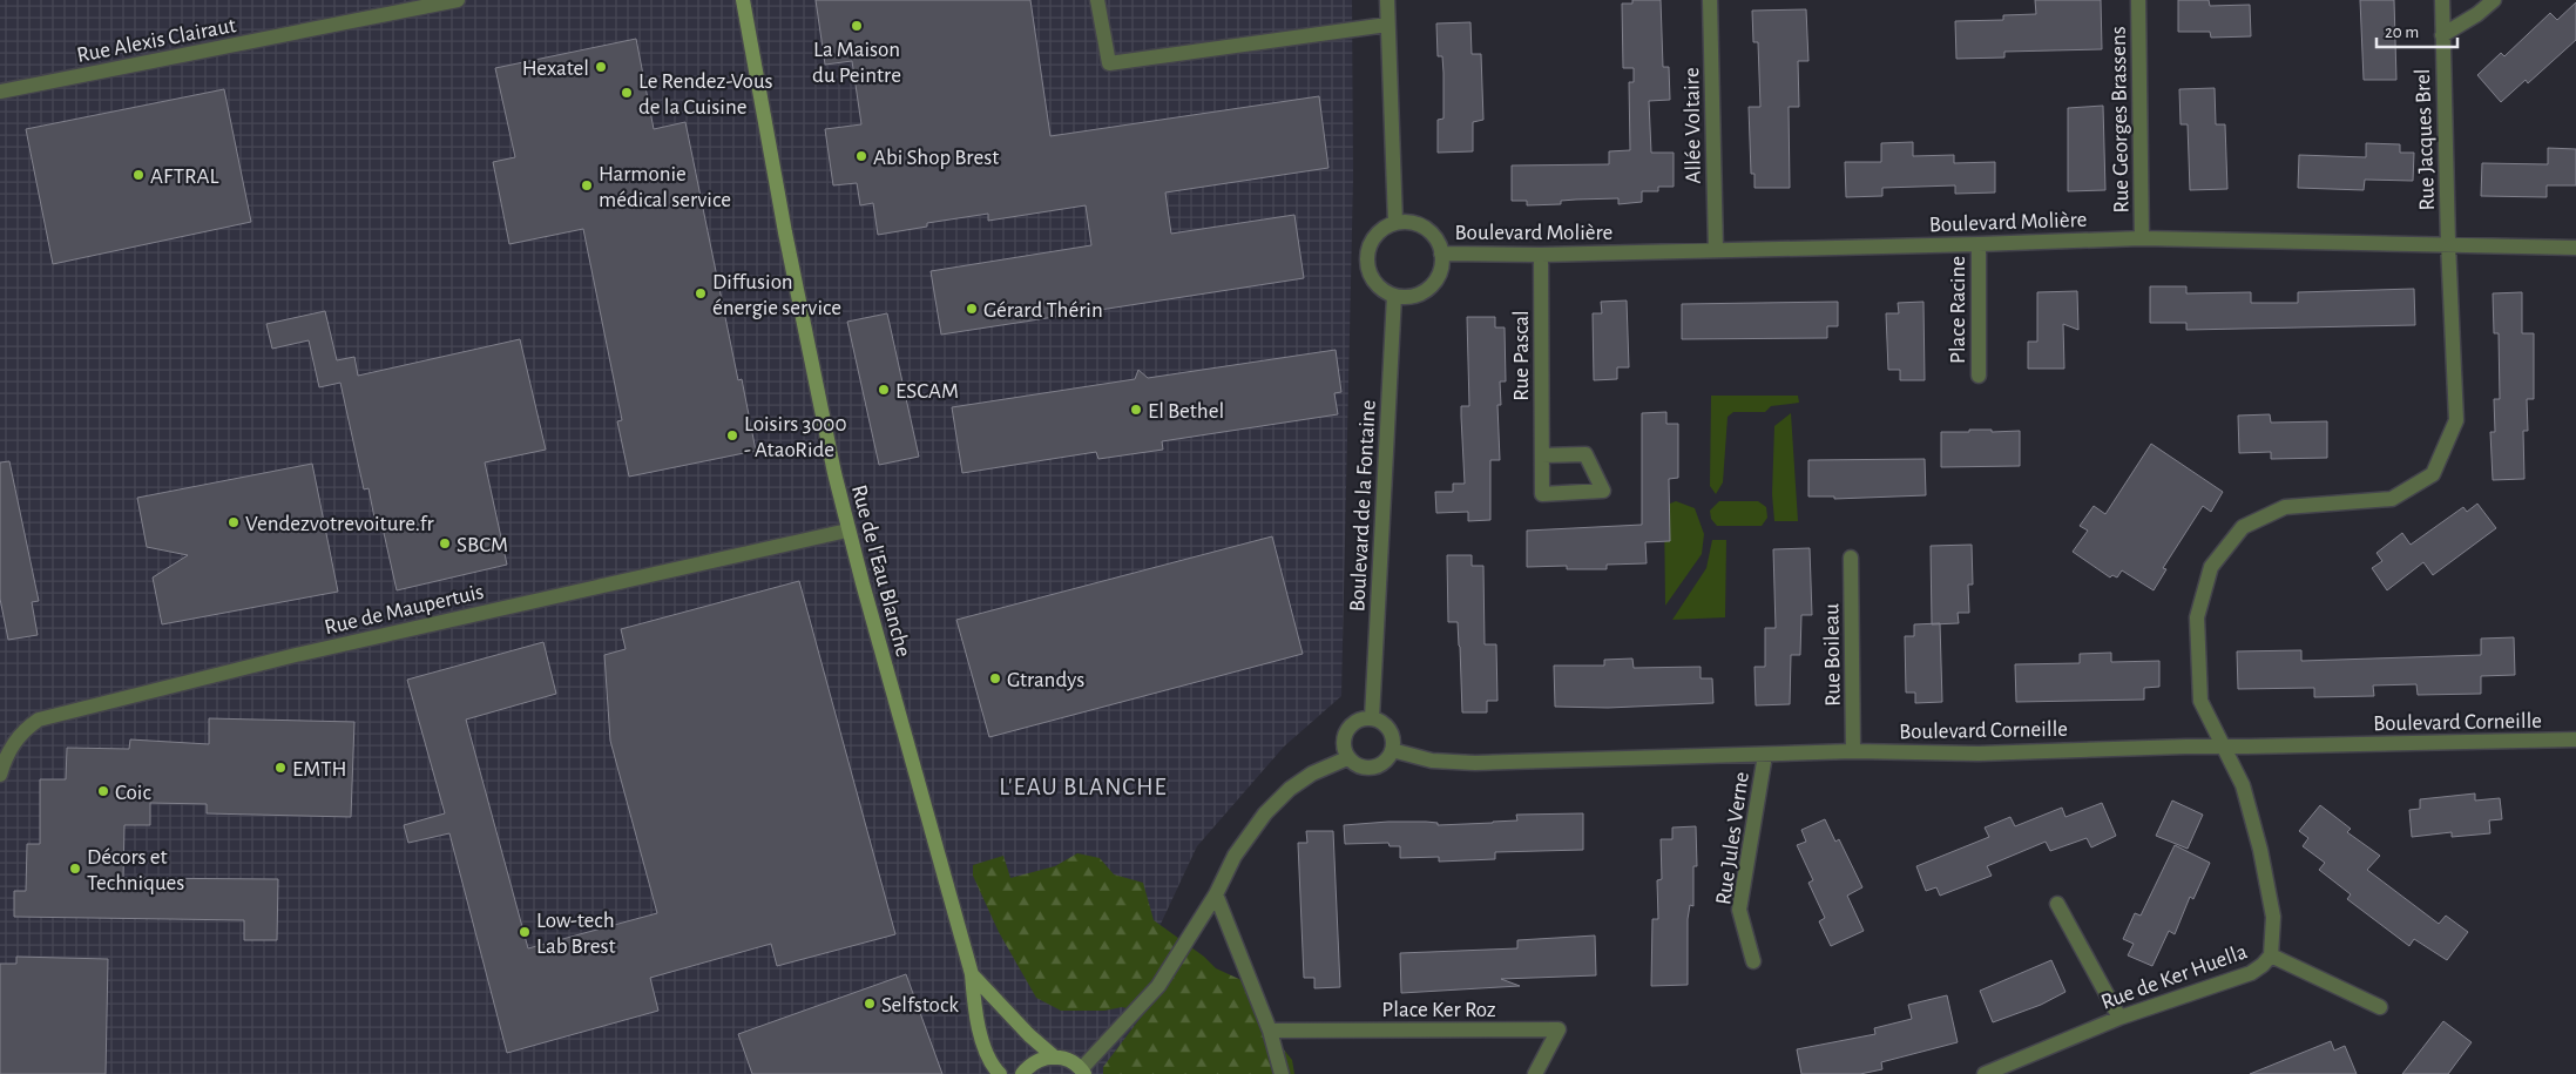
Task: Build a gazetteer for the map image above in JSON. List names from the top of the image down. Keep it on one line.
{"streets":{"street":["Rue Alexis Clairaut","Rue Georges Brassens","Allée Voltaire","Rue Jacques Brel","Boulevard Molière","Place Racine","Rue Pascal","Boulevard de la Fontaine","Rue de l'Eau Blanche","Rue de Maupertuis","Rue Boileau","Boulevard Corneille","Rue Jules Verne","Rue de Ker Huella","Place Ker Roz"]},"crossings":[["Rue Georges Brassens","Boulevard Molière"],["Allée Voltaire","Boulevard Molière"],["Rue Jacques Brel","Boulevard Molière"],["Rue Jacques Brel","Boulevard Corneille"],["Rue Jacques Brel","Rue de Ker Huella"],["Boulevard Molière","Place Racine"],["Boulevard Molière","Rue Pascal"],["Boulevard Molière","Boulevard de la Fontaine"],["Boulevard de la Fontaine","Boulevard Corneille"],["Rue de l'Eau Blanche","Rue de Maupertuis"],["Rue Boileau","Boulevard Corneille"],["Boulevard Corneille","Rue Jules Verne"],["Boulevard Corneille","Rue de Ker Huella"]],"districts":["L'EAU BLANCHE"],"places":["La Maison du Peintre","Hexatel","Le Rendez-Vous de la Cuisine","Abi Shop Brest","AFTRAL","Harmonie médical service","Diffusion énergie service","Gérard Thérin","ESCAM","El Bethel","Loisirs 3000 - AtaoRide","Vendezvotrevoiture.fr","SBCM","Gtrandys","EMTH","Coic","Décors et Techniques","Low-tech Lab Brest","Selfstock"],"scale_bar":"20 m"}
